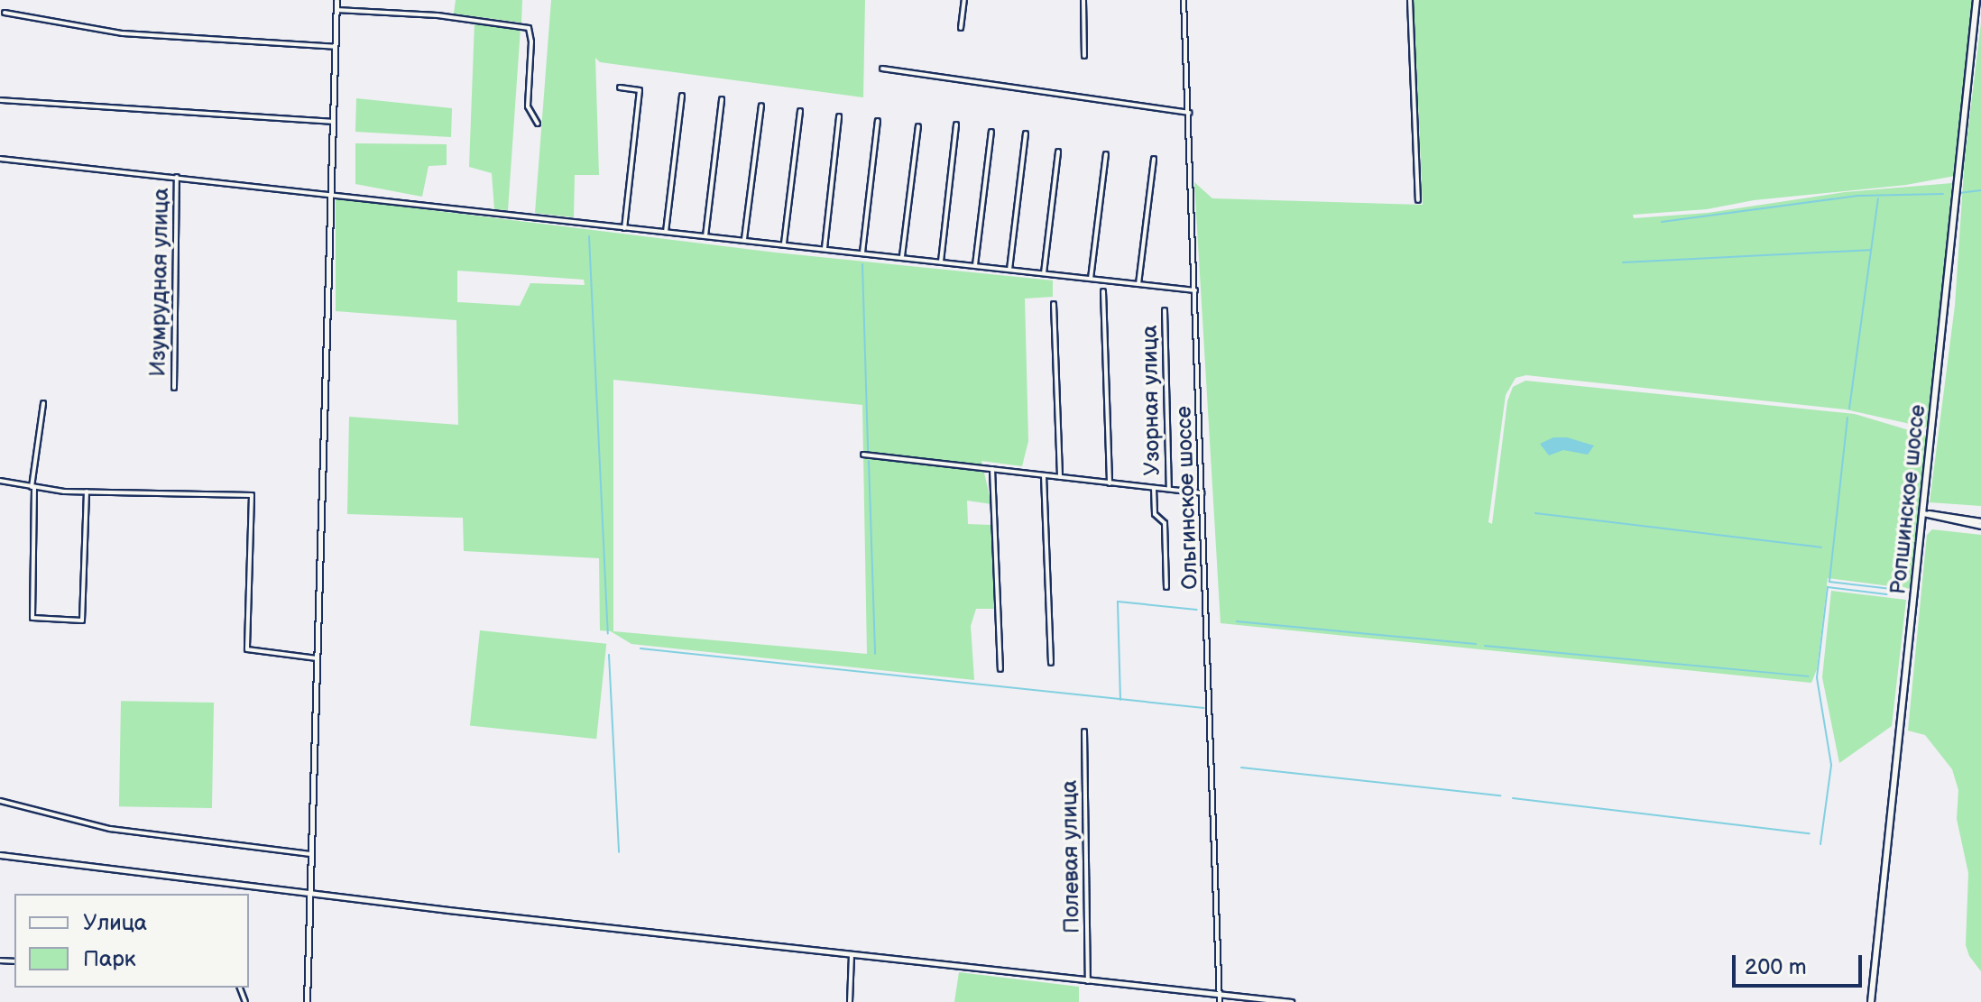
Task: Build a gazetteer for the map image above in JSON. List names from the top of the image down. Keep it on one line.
{"streets":{"main road":["Ропшинское шоссе"],"street":["Изумрудная улица","Узорная улица","Ольгинское шоссе","Полевая улица"]},"legend":["Улица","Парк"],"scale_bar":"200 m"}
